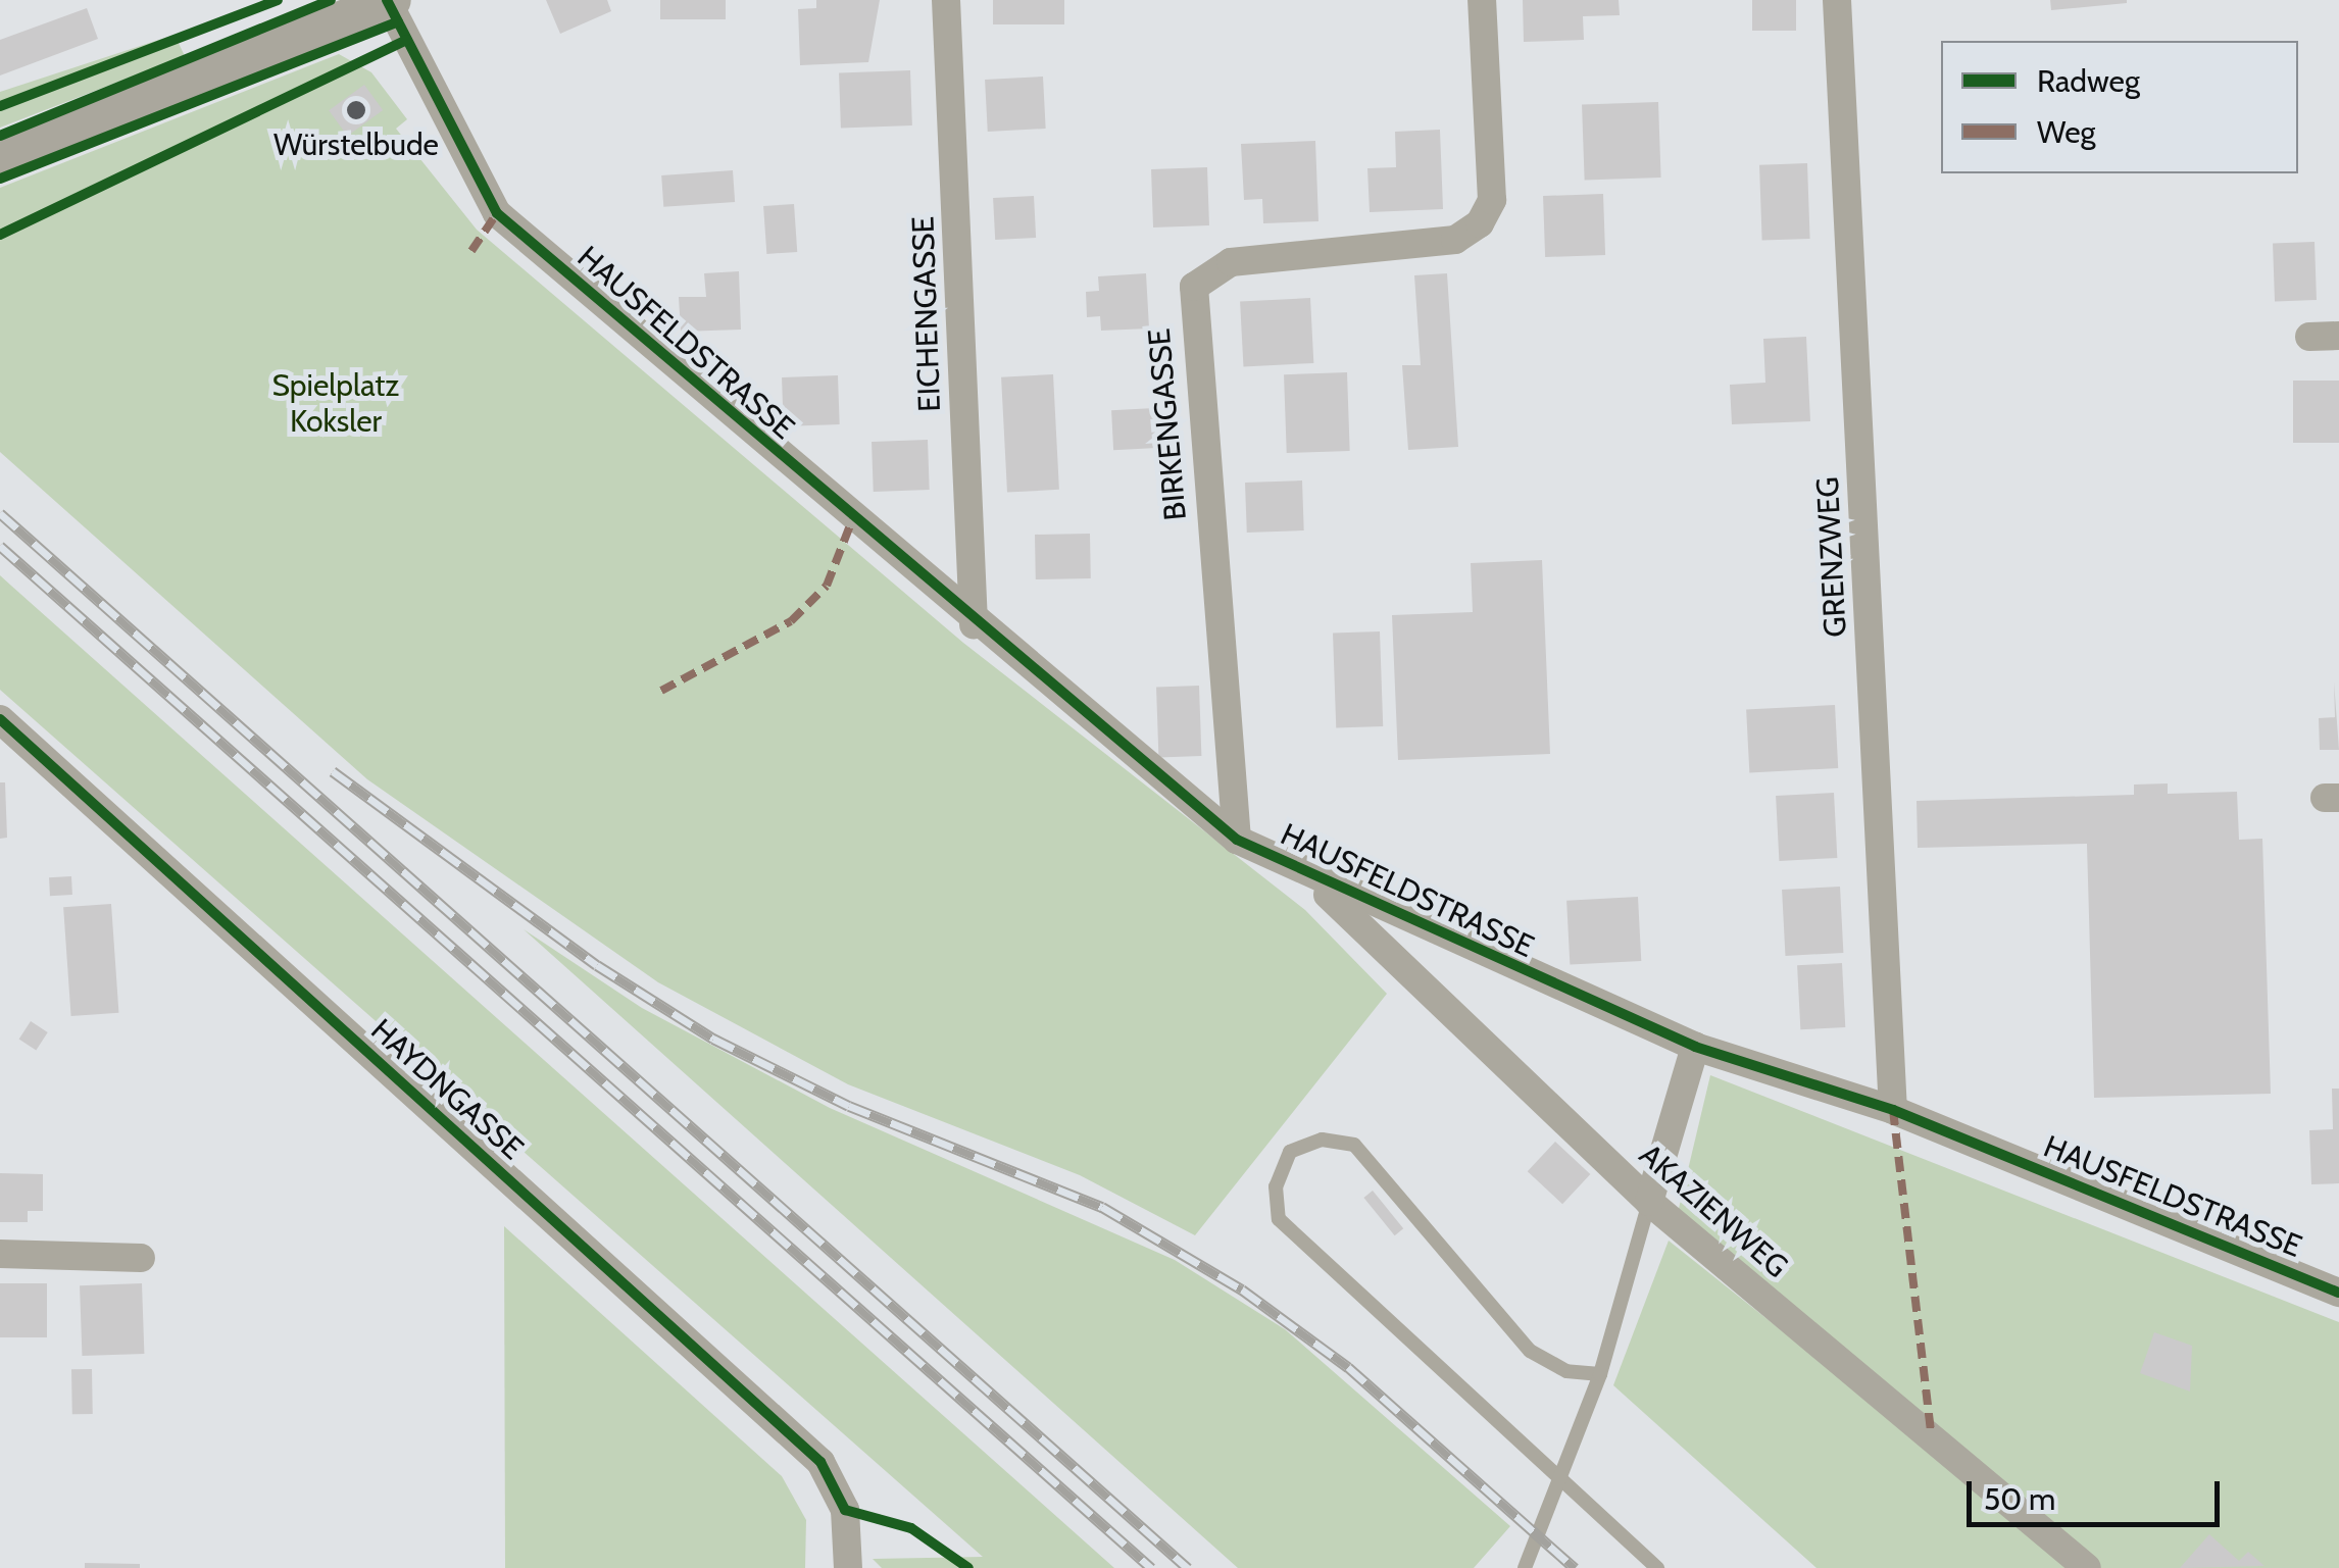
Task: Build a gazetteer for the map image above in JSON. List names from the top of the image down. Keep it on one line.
{"streets":{"street":["EICHENGASSE","HAUSFELDSTRASSE","BIRKENGASSE","GRENZWEG","HAYDNGASSE","AKAZIENWEG"]},"crossings":[["EICHENGASSE","HAUSFELDSTRASSE"],["HAUSFELDSTRASSE","BIRKENGASSE"],["HAUSFELDSTRASSE","GRENZWEG"],["HAUSFELDSTRASSE","AKAZIENWEG"]],"parks":["Spielplatz Koksler"],"places":["Würstelbude"],"legend":["Radweg","Weg"],"scale_bar":"50 m"}
